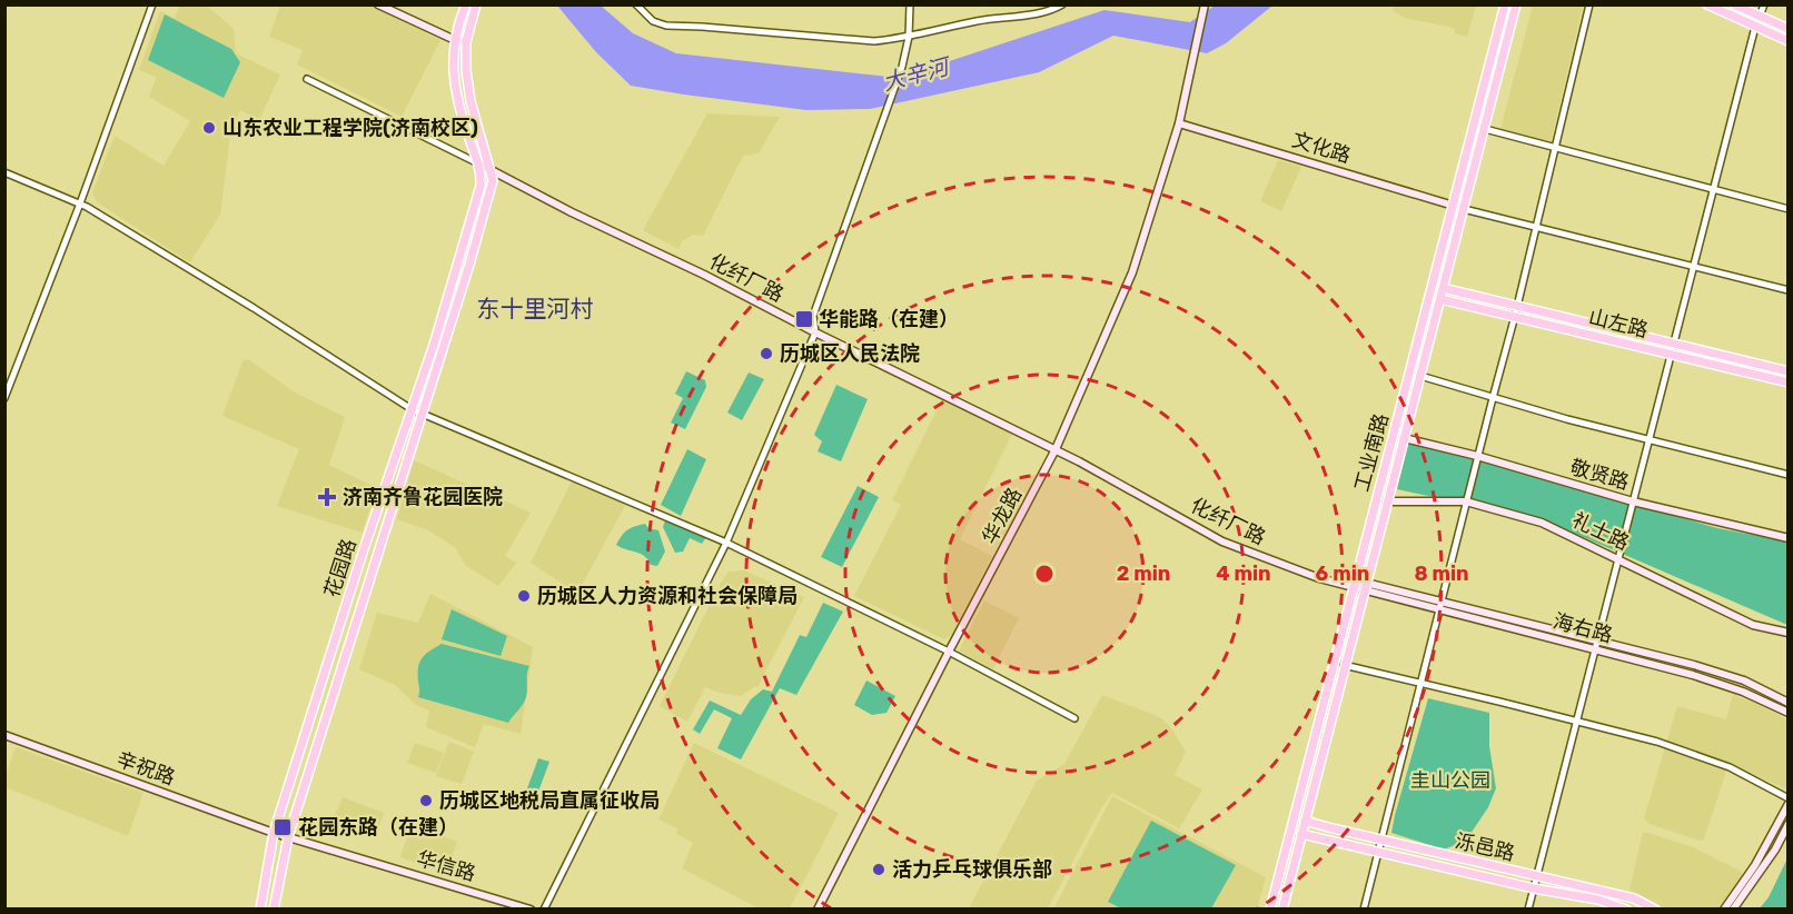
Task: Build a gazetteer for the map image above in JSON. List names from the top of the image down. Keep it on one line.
{"streets":{"main road":["文化路","化纤厂路","山左路","工业南路","敬贤路","华龙路","礼士路","花园路","海右路","辛祝路","泺邑路","华信路"]},"crossings":[["文化路","工业南路"],["文化路","华龙路"],["化纤厂路","工业南路"],["化纤厂路","华龙路"],["化纤厂路","花园路"],["化纤厂路","海右路"],["山左路","工业南路"],["工业南路","敬贤路"],["工业南路","礼士路"],["工业南路","海右路"],["工业南路","泺邑路"],["花园路","辛祝路"],["花园路","华信路"],["辛祝路","华信路"]],"districts":["东十里河村"],"water":["大辛河"],"parks":["圭山公园"],"places":{"other":["山东农业工程学院(济南校区)","历城区人民法院","历城区人力资源和社会保障局","历城区地税局直属征收局","活力乒乓球俱乐部"],"transit":["华能路（在建）","花园东路（在建）"],"health":["济南齐鲁花园医院"]},"rings":["2 min","4 min","6 min","8 min"]}
